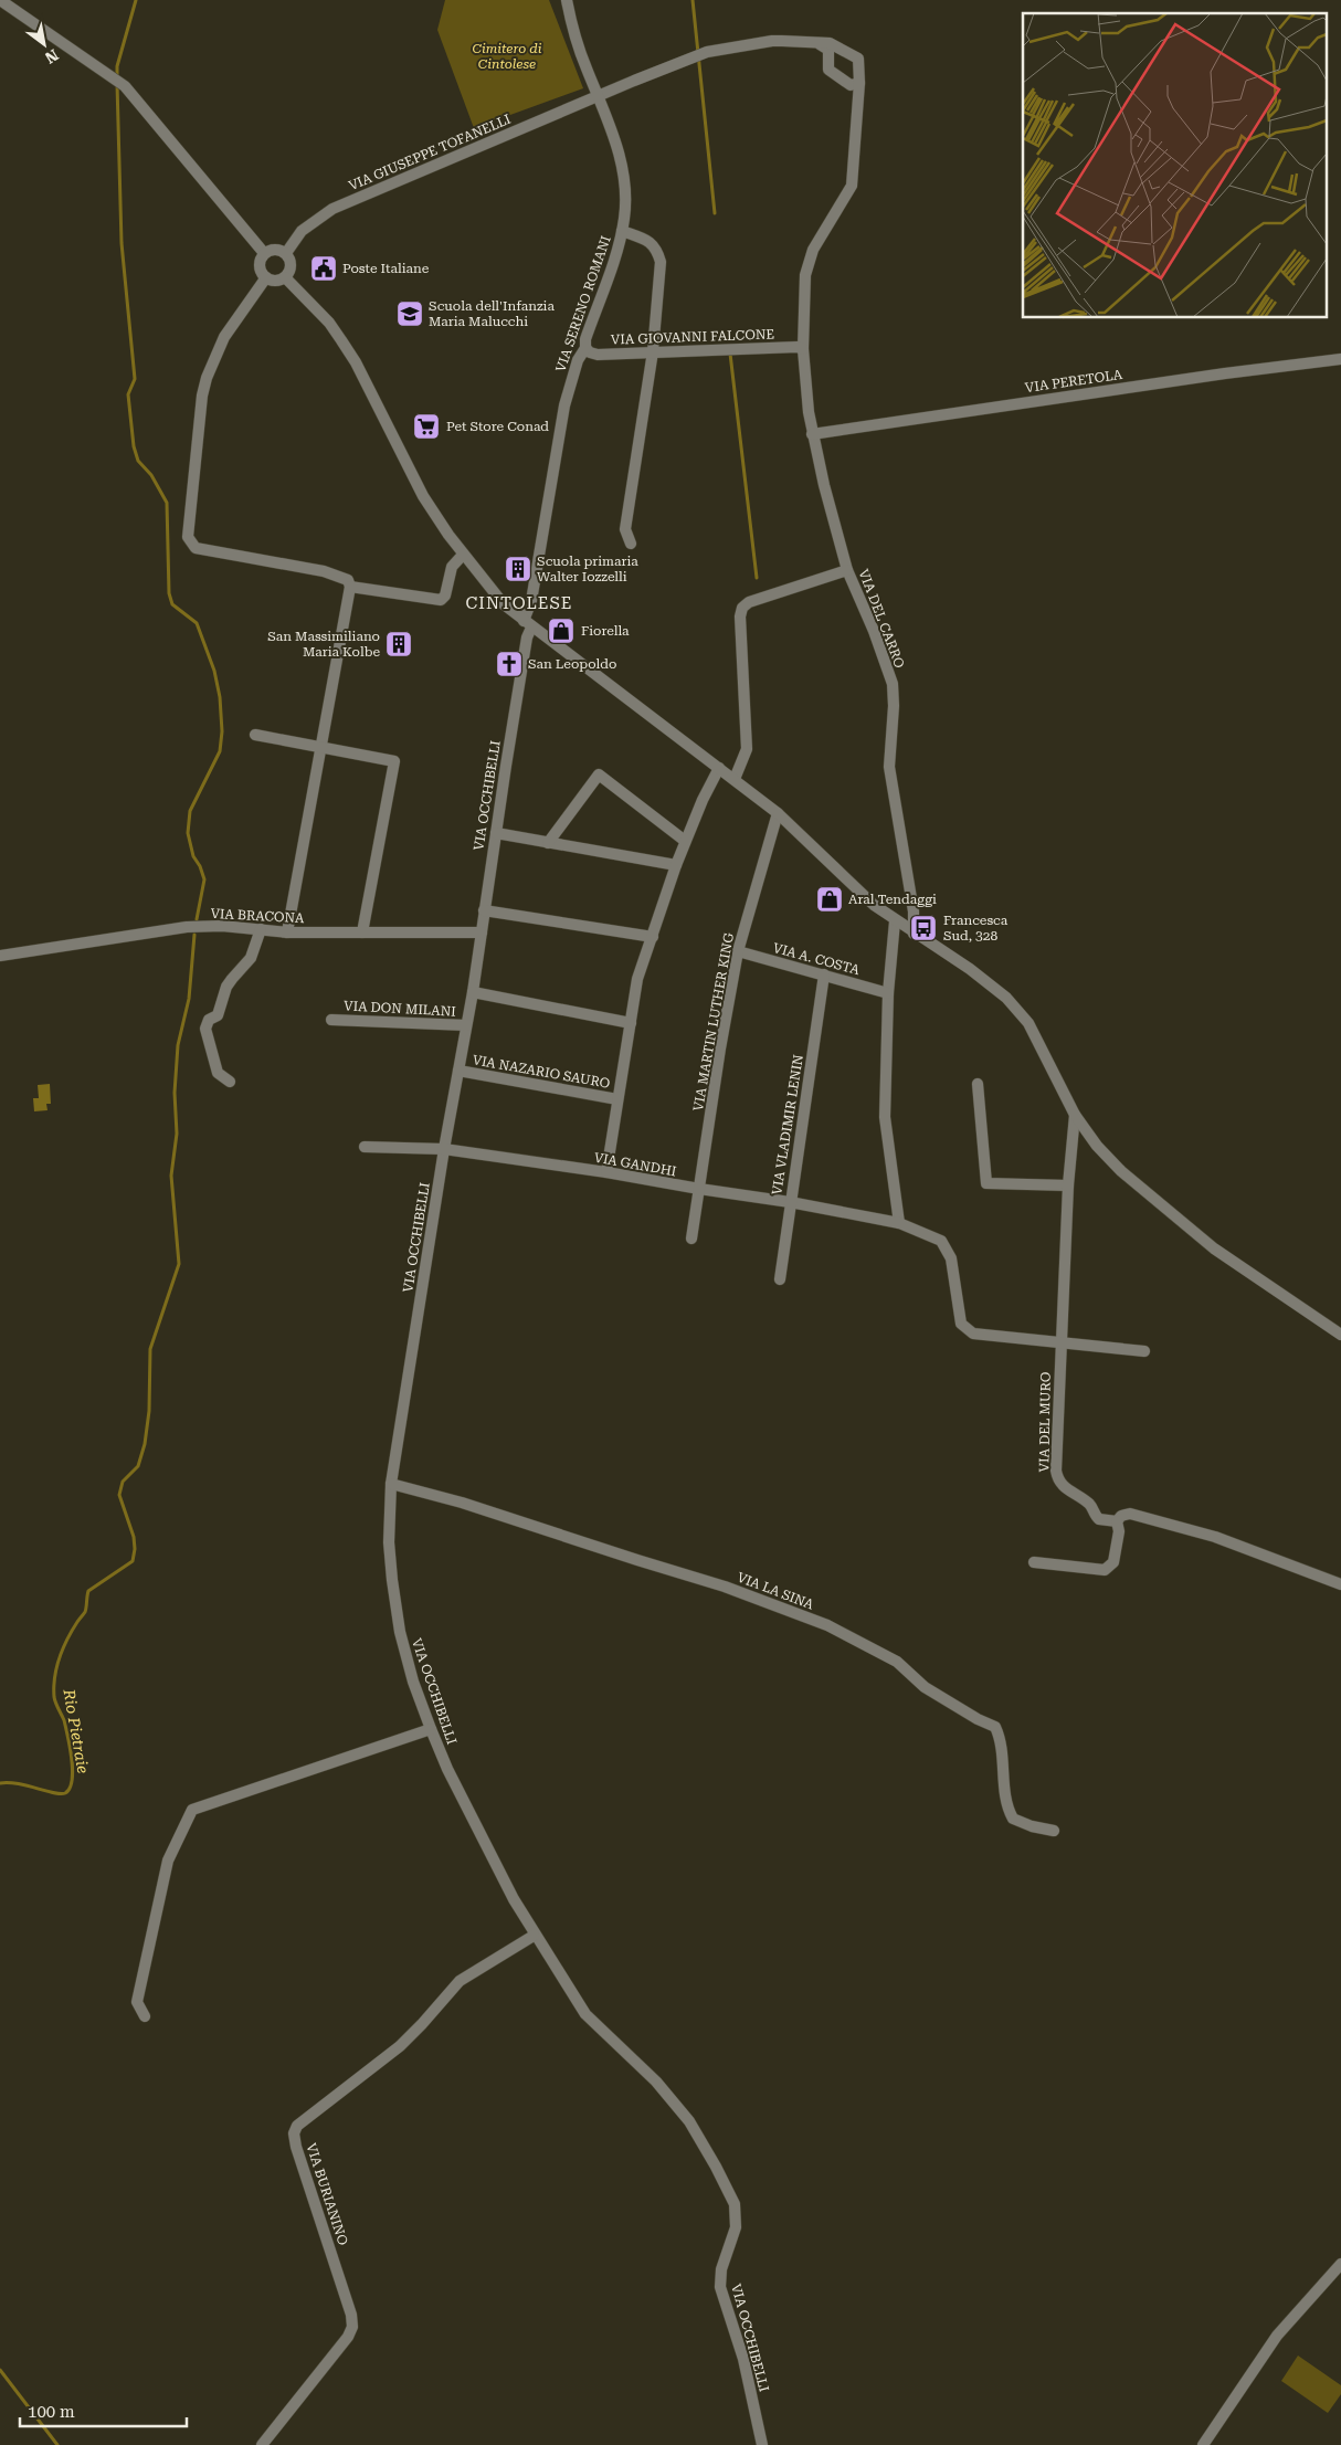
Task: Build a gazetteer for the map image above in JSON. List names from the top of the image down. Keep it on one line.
{"streets":{"street":["VIA GIUSEPPE TOFANELLI","VIA SERENO ROMANI","VIA GIOVANNI FALCONE","VIA PERETOLA","VIA DEL CARRO","VIA OCCHIBELLI","VIA BRACONA","VIA A. COSTA","VIA DON MILANI","VIA MARTIN LUTHER KING","VIA NAZARIO SAURO","VIA VLADIMIR LENIN","VIA GANDHI","VIA DEL MURO","VIA LA SINA","VIA BURIANINO"]},"crossings":[["VIA GIUSEPPE TOFANELLI","VIA SERENO ROMANI"],["VIA GIUSEPPE TOFANELLI","VIA DEL CARRO"],["VIA SERENO ROMANI","VIA GIOVANNI FALCONE"],["VIA SERENO ROMANI","VIA OCCHIBELLI"],["VIA GIOVANNI FALCONE","VIA DEL CARRO"],["VIA PERETOLA","VIA DEL CARRO"],["VIA OCCHIBELLI","VIA BRACONA"],["VIA OCCHIBELLI","VIA DON MILANI"],["VIA OCCHIBELLI","VIA NAZARIO SAURO"],["VIA OCCHIBELLI","VIA GANDHI"],["VIA OCCHIBELLI","VIA LA SINA"],["VIA OCCHIBELLI","VIA BURIANINO"],["VIA A. COSTA","VIA MARTIN LUTHER KING"],["VIA A. COSTA","VIA VLADIMIR LENIN"],["VIA MARTIN LUTHER KING","VIA GANDHI"],["VIA VLADIMIR LENIN","VIA GANDHI"],["VIA GANDHI","VIA DEL MURO"]],"districts":["CINTOLESE"],"water":["Rio Pietraie"],"parks":["Cimitero di Cintolese"],"places":{"public building":["Poste Italiane"],"school or university":["Scuola dell'Infanzia Maria Malucchi"],"supermarket":["Pet Store Conad"],"building":["Scuola primaria Walter Iozzelli","San Massimiliano Maria Kolbe"],"shop":["Fiorella","Aral Tendaggi"],"church":["San Leopoldo"],"bus stop":["Francesca Sud, 328"]},"scale_bar":"100 m","north":"bottom right"}
